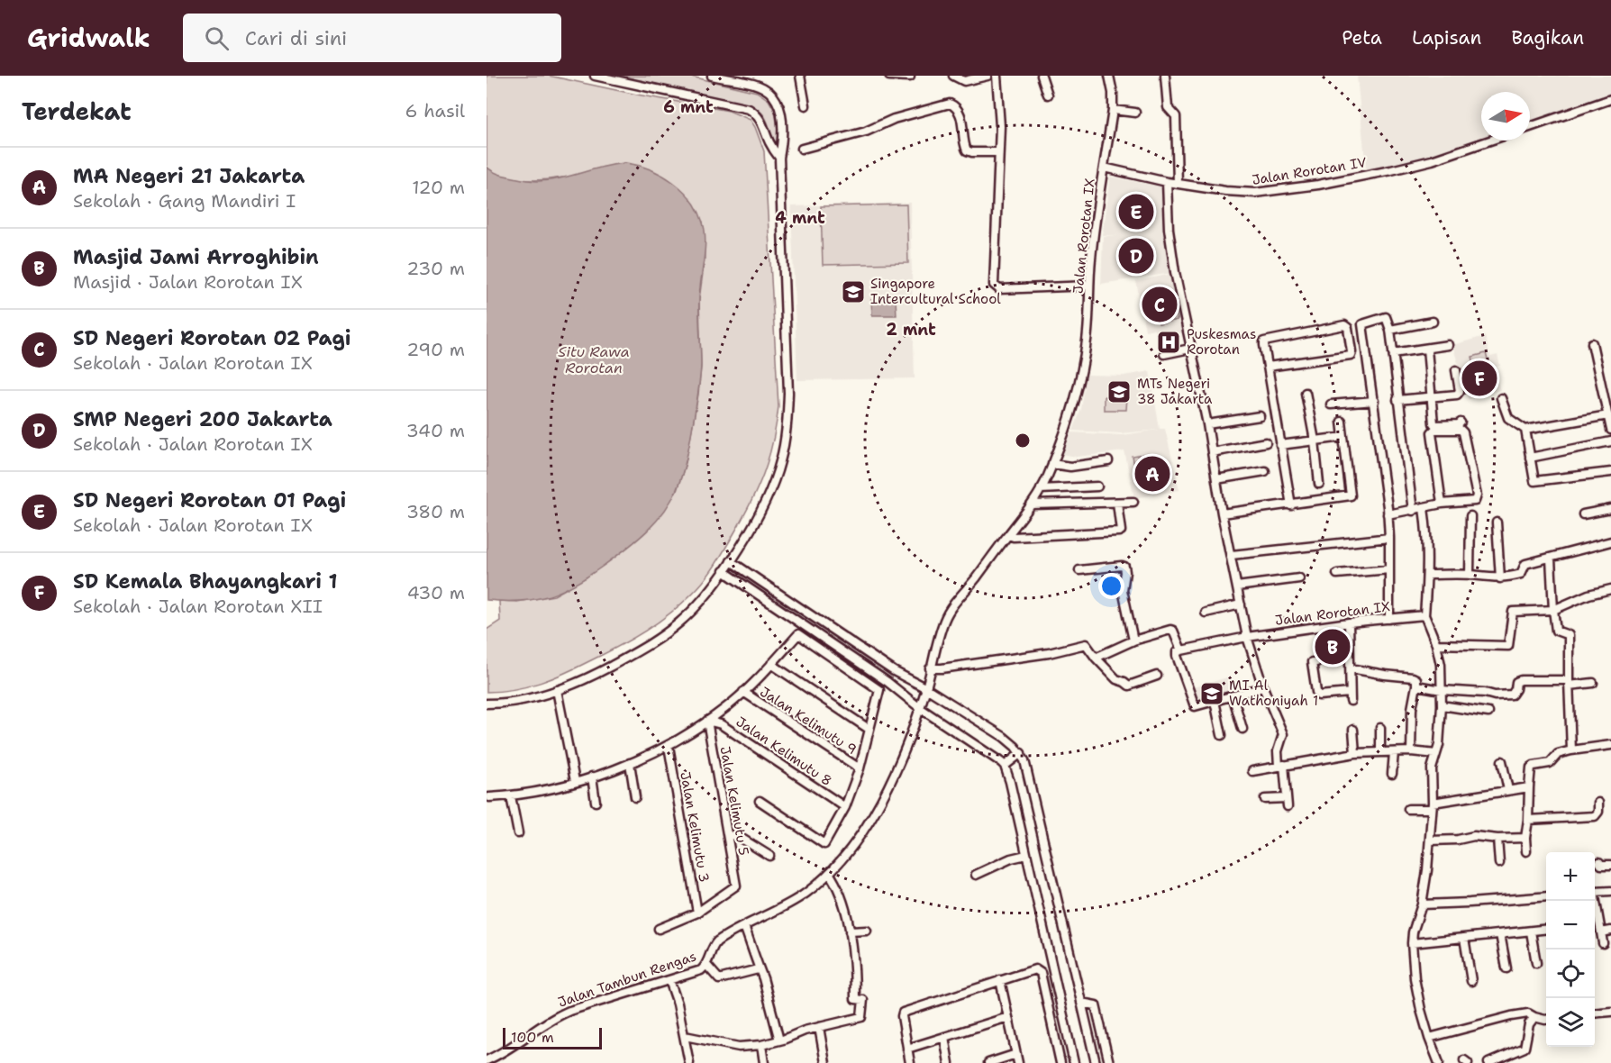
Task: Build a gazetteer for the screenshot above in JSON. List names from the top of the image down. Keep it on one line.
{"streets":{"street":["Jalan Rorotan IV","Jalan Rorotan IX","Jalan Kelimutu 9","Jalan Kelimutu 8","Jalan Kelimutu 5","Jalan Kelimutu 3","Jalan Tambun Rengas"]},"crossings":[["Jalan Rorotan IV","Jalan Rorotan IX"],["Jalan Rorotan IX","Jalan Tambun Rengas"],["Jalan Kelimutu 8","Jalan Kelimutu 5"],["Jalan Kelimutu 5","Jalan Kelimutu 3"]],"water":["Situ Rawa Rorotan"],"places":{"school or university":["Singapore Intercultural School","MTs Negeri 38 Jakarta","MI Al Wathoniyah 1"],"hospital":["Puskesmas Rorotan"]},"scale_bar":"100 m","north":"right","page":{"header":"Gridwalk","search":"Cari di sini","nav":["Peta","Lapisan","Bagikan"],"heading":["Terdekat","6 hasil"],"list":[{"mark":"A","name":"MA Negeri 21 Jakarta","note":"Sekolah · Gang Mandiri I","value":"120 m"},{"mark":"B","name":"Masjid Jami Arroghibin","note":"Masjid · Jalan Rorotan IX","value":"230 m"},{"mark":"C","name":"SD Negeri Rorotan 02 Pagi","note":"Sekolah · Jalan Rorotan IX","value":"290 m"},{"mark":"D","name":"SMP Negeri 200 Jakarta","note":"Sekolah · Jalan Rorotan IX","value":"340 m"},{"mark":"E","name":"SD Negeri Rorotan 01 Pagi","note":"Sekolah · Jalan Rorotan IX","value":"380 m"},{"mark":"F","name":"SD Kemala Bhayangkari 1","note":"Sekolah · Jalan Rorotan XII","value":"430 m"}],"pins":["E","D","C","F","A","B"],"map_buttons":["+","−"],"scale":"100 m"},"rings":["6 mnt","4 mnt","2 mnt"]}
